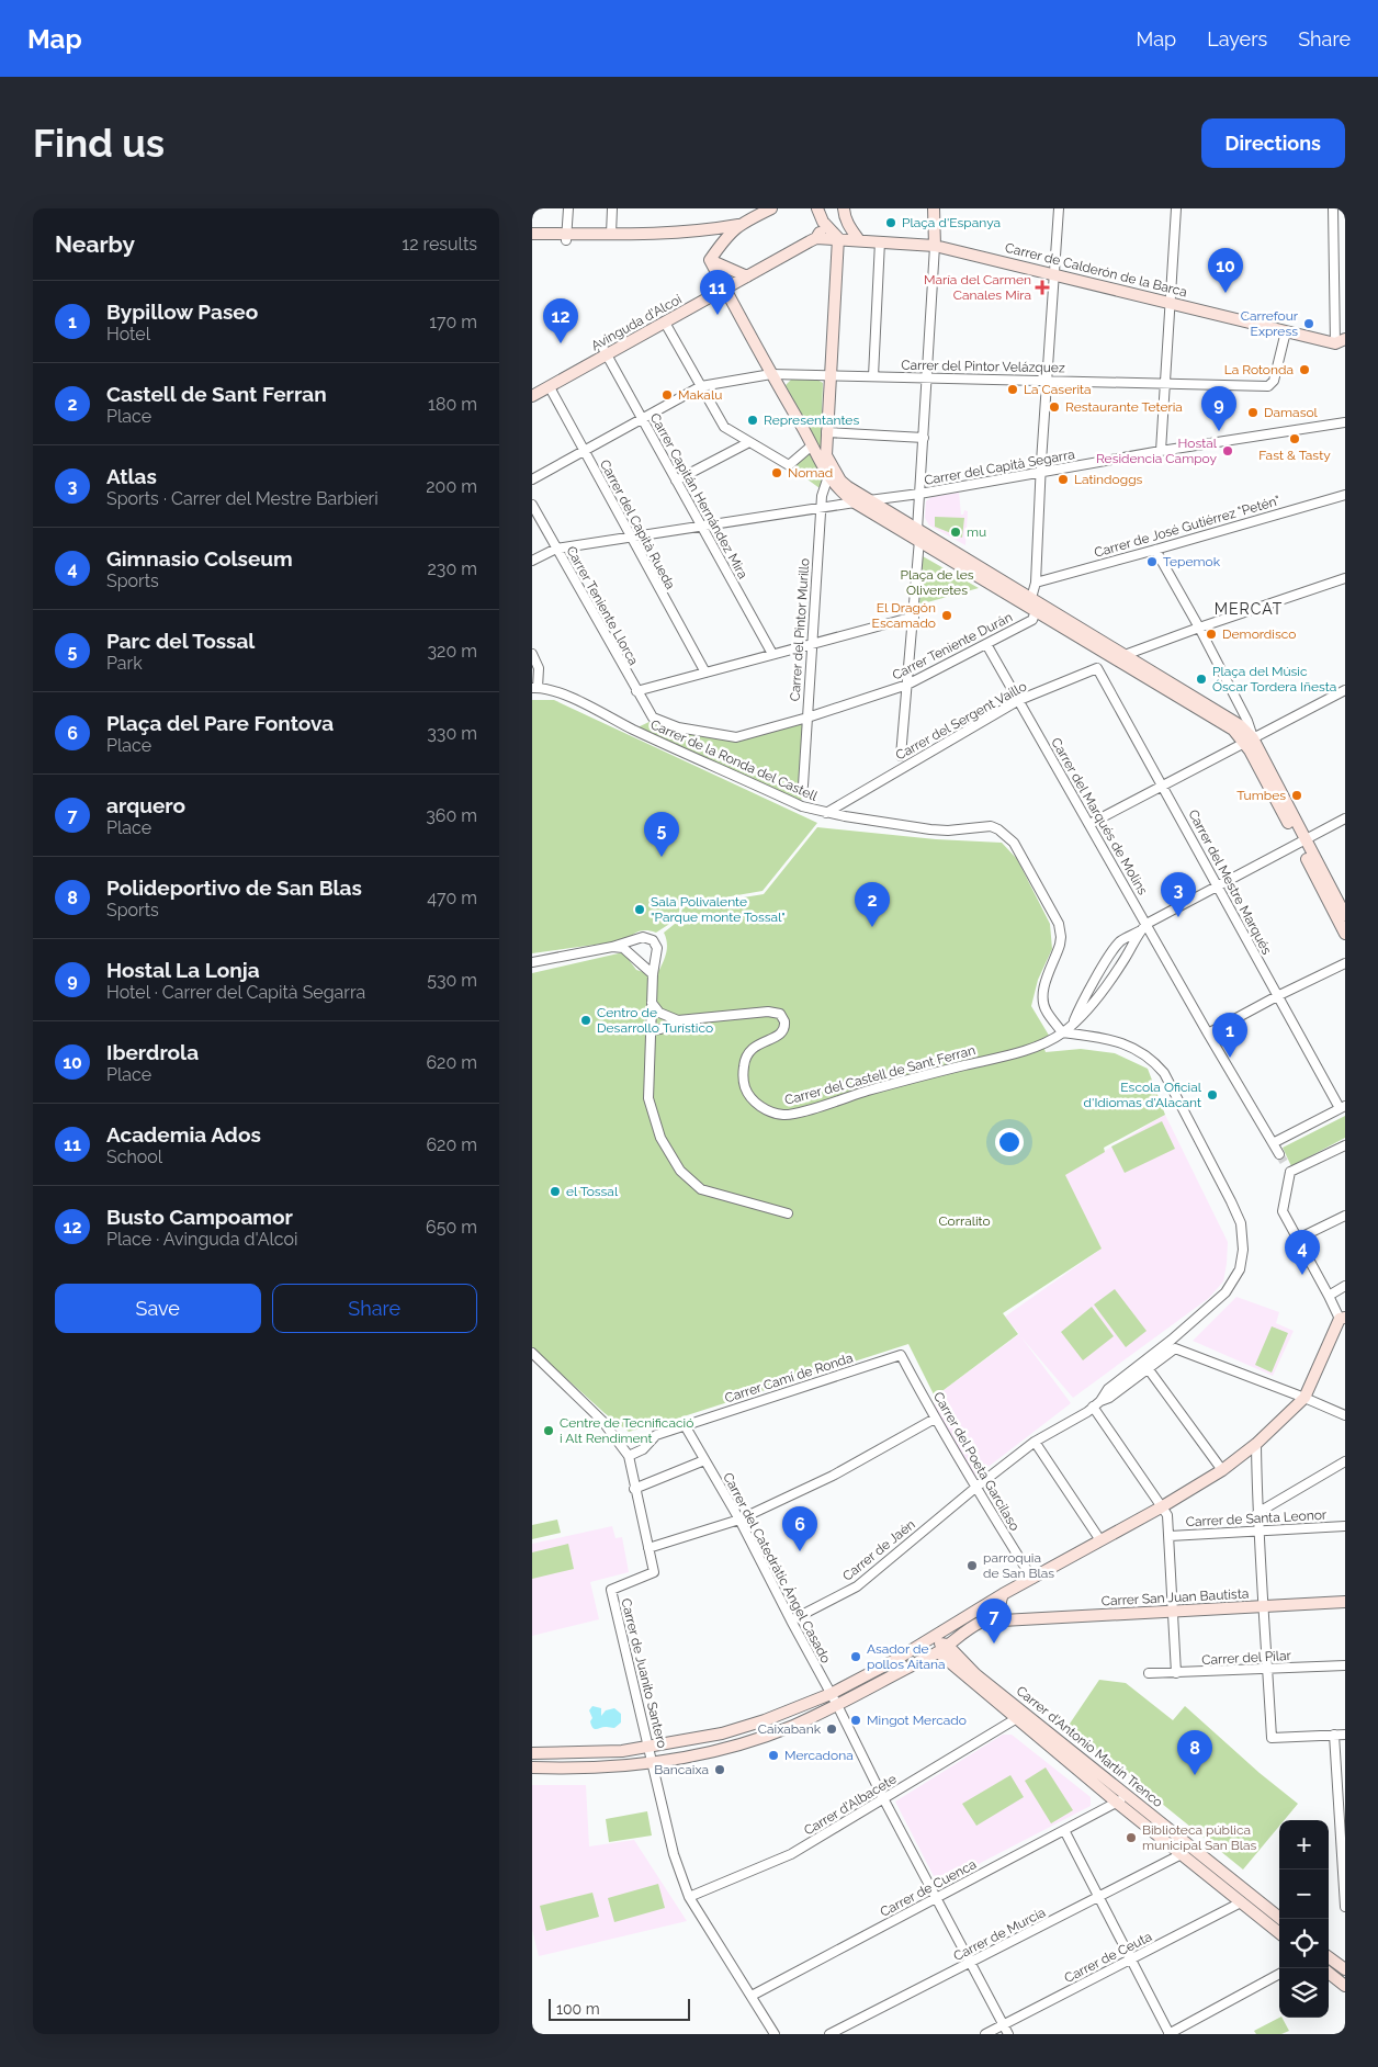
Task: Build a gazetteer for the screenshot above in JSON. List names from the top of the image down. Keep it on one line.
{"streets":{"main road":["Carrer de Calderón de la Barca","Avinguda d'Alcoi","Carrer San Juan Bautista","Carrer d'Antonio Martín Trenco"],"street":["Carrer del Pintor Velázquez","Carrer del Capità Segarra","Carrer Capitán Hernández Mira","Carrer del Capità Rueda","Carrer de José Gutiérrez \"Petén\"","Carrer Teniente Llorca","Carrer del Pintor Murillo","Carrer Teniente Durán","Carrer del Sergent Vaillo","Carrer de la Ronda del Castell","Carrer del Marqués de Molins","Carrer del Mestre Marqués","Carrer del Castell de Sant Ferran","Carrer Camí de Ronda","Carrer del Poeta Garcilaso","Carrer de Santa Leonor","Carrer de Jaén","Carrer del Catedràtic Ángel Casado","Carrer del Pilar","Carrer de Juanito Santero","Carrer d'Albacete","Carrer de Cuenca","Carrer de Murcia","Carrer de Ceuta"]},"crossings":[["Carrer de Calderón de la Barca","Carrer del Pintor Velázquez"],["Avinguda d'Alcoi","Carrer Capitán Hernández Mira"],["Avinguda d'Alcoi","Carrer del Capità Rueda"],["Carrer del Pintor Velázquez","Carrer Capitán Hernández Mira"],["Carrer del Pintor Velázquez","Carrer del Capità Rueda"],["Carrer Teniente Llorca","Carrer Teniente Durán"],["Carrer del Pintor Murillo","Carrer Teniente Durán"],["Carrer Teniente Durán","Carrer del Marqués de Molins"],["Carrer del Sergent Vaillo","Carrer de la Ronda del Castell"],["Carrer del Sergent Vaillo","Carrer del Marqués de Molins"],["Carrer del Sergent Vaillo","Carrer del Mestre Marqués"],["Carrer de la Ronda del Castell","Carrer del Castell de Sant Ferran"],["Carrer Camí de Ronda","Carrer del Poeta Garcilaso"],["Carrer Camí de Ronda","Carrer del Catedràtic Ángel Casado"],["Carrer Camí de Ronda","Carrer de Juanito Santero"],["Carrer del Poeta Garcilaso","Carrer de Jaén"],["Carrer de Jaén","Carrer del Catedràtic Ángel Casado"],["Carrer del Catedràtic Ángel Casado","Carrer d'Albacete"],["Carrer del Catedràtic Ángel Casado","Carrer de Cuenca"],["Carrer del Catedràtic Ángel Casado","Carrer de Murcia"],["Carrer del Catedràtic Ángel Casado","Carrer de Ceuta"],["Carrer San Juan Bautista","Carrer d'Antonio Martín Trenco"],["Carrer de Juanito Santero","Carrer d'Albacete"],["Carrer de Juanito Santero","Carrer de Cuenca"],["Carrer d'Antonio Martín Trenco","Carrer d'Albacete"],["Carrer d'Antonio Martín Trenco","Carrer de Cuenca"],["Carrer d'Antonio Martín Trenco","Carrer de Murcia"],["Carrer d'Antonio Martín Trenco","Carrer de Ceuta"]],"districts":["MERCAT"],"parks":["Plaça de les Oliveretes","Corralito"],"places":{"other":["Plaça d'Espanya","Carrefour Express","La Rotonda","La Caserita","Makalu","Restaurante Teteria","Damasol","Representantes","Fast & Tasty","Hostal Residencia Campoy","Nomad","Latindoggs","mu","Tepemok","El Dragón Escamado","Demordisco","Plaça del Músic Óscar Tordera Iñesta","Tumbes","Sala Polivalente \"Parque monte Tossal\"","Centro de Desarrollo Turístico","Escola Oficial d'Idiomas d'Alacant","el Tossal","Centre de Tecnificació i Alt Rendiment","parroquia de San Blas","Asador de pollos Aitana","Mingot Mercado","Caixabank","Mercadona","Bancaixa","Biblioteca pública municipal San Blas"],"health":["María del Carmen Canales Mira"]},"scale_bar":"100 m","page":{"header":"Map","nav":["Map","Layers","Share"],"buttons":["Directions",["Save","Share"]],"title":"Find us","heading":["Nearby","12 results"],"pins":["10","11","12","9","5","3","2","1","4","6","7","8"],"list":[{"mark":"1","name":"Bypillow Paseo","note":"Hotel","value":"170 m"},{"mark":"2","name":"Castell de Sant Ferran","note":"Place","value":"180 m"},{"mark":"3","name":"Atlas","note":"Sports · Carrer del Mestre Barbieri","value":"200 m"},{"mark":"4","name":"Gimnasio Colseum","note":"Sports","value":"230 m"},{"mark":"5","name":"Parc del Tossal","note":"Park","value":"320 m"},{"mark":"6","name":"Plaça del Pare Fontova","note":"Place","value":"330 m"},{"mark":"7","name":"arquero","note":"Place","value":"360 m"},{"mark":"8","name":"Polideportivo de San Blas","note":"Sports","value":"470 m"},{"mark":"9","name":"Hostal La Lonja","note":"Hotel · Carrer del Capità Segarra","value":"530 m"},{"mark":"10","name":"Iberdrola","note":"Place","value":"620 m"},{"mark":"11","name":"Academia Ados","note":"School","value":"620 m"},{"mark":"12","name":"Busto Campoamor","note":"Place · Avinguda d'Alcoi","value":"650 m"}],"map_buttons":["+","−"],"scale":"100 m"}}
